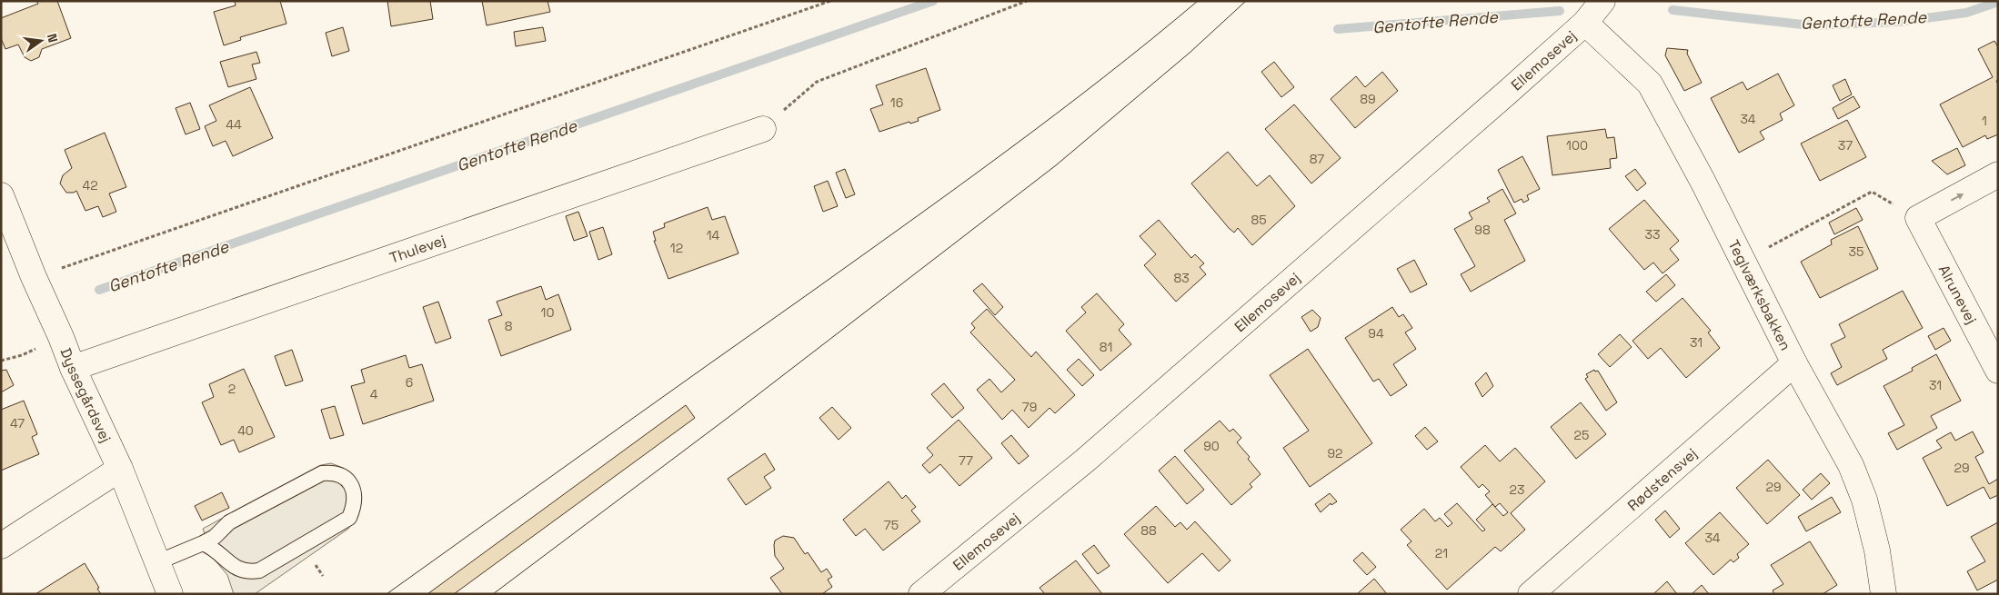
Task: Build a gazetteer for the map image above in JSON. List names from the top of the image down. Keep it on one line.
{"streets":{"street":["Ellemosevej","Thulevej","Alrunevej","Teglværksbakken","Dyssegårdsvej","Rødstensvej"]},"crossings":[["Ellemosevej","Teglværksbakken"],["Thulevej","Dyssegårdsvej"],["Teglværksbakken","Rødstensvej"]],"water":["Gentofte Rende"],"house_numbers":["89","16","34","1","44","100","37","87","42","85","98","33","14","12","35","83","10","8","94","31","81","6","31","2","4","79","47","40","25","90","92","77","29","29","23","75","88","34","21"],"north":"right"}
